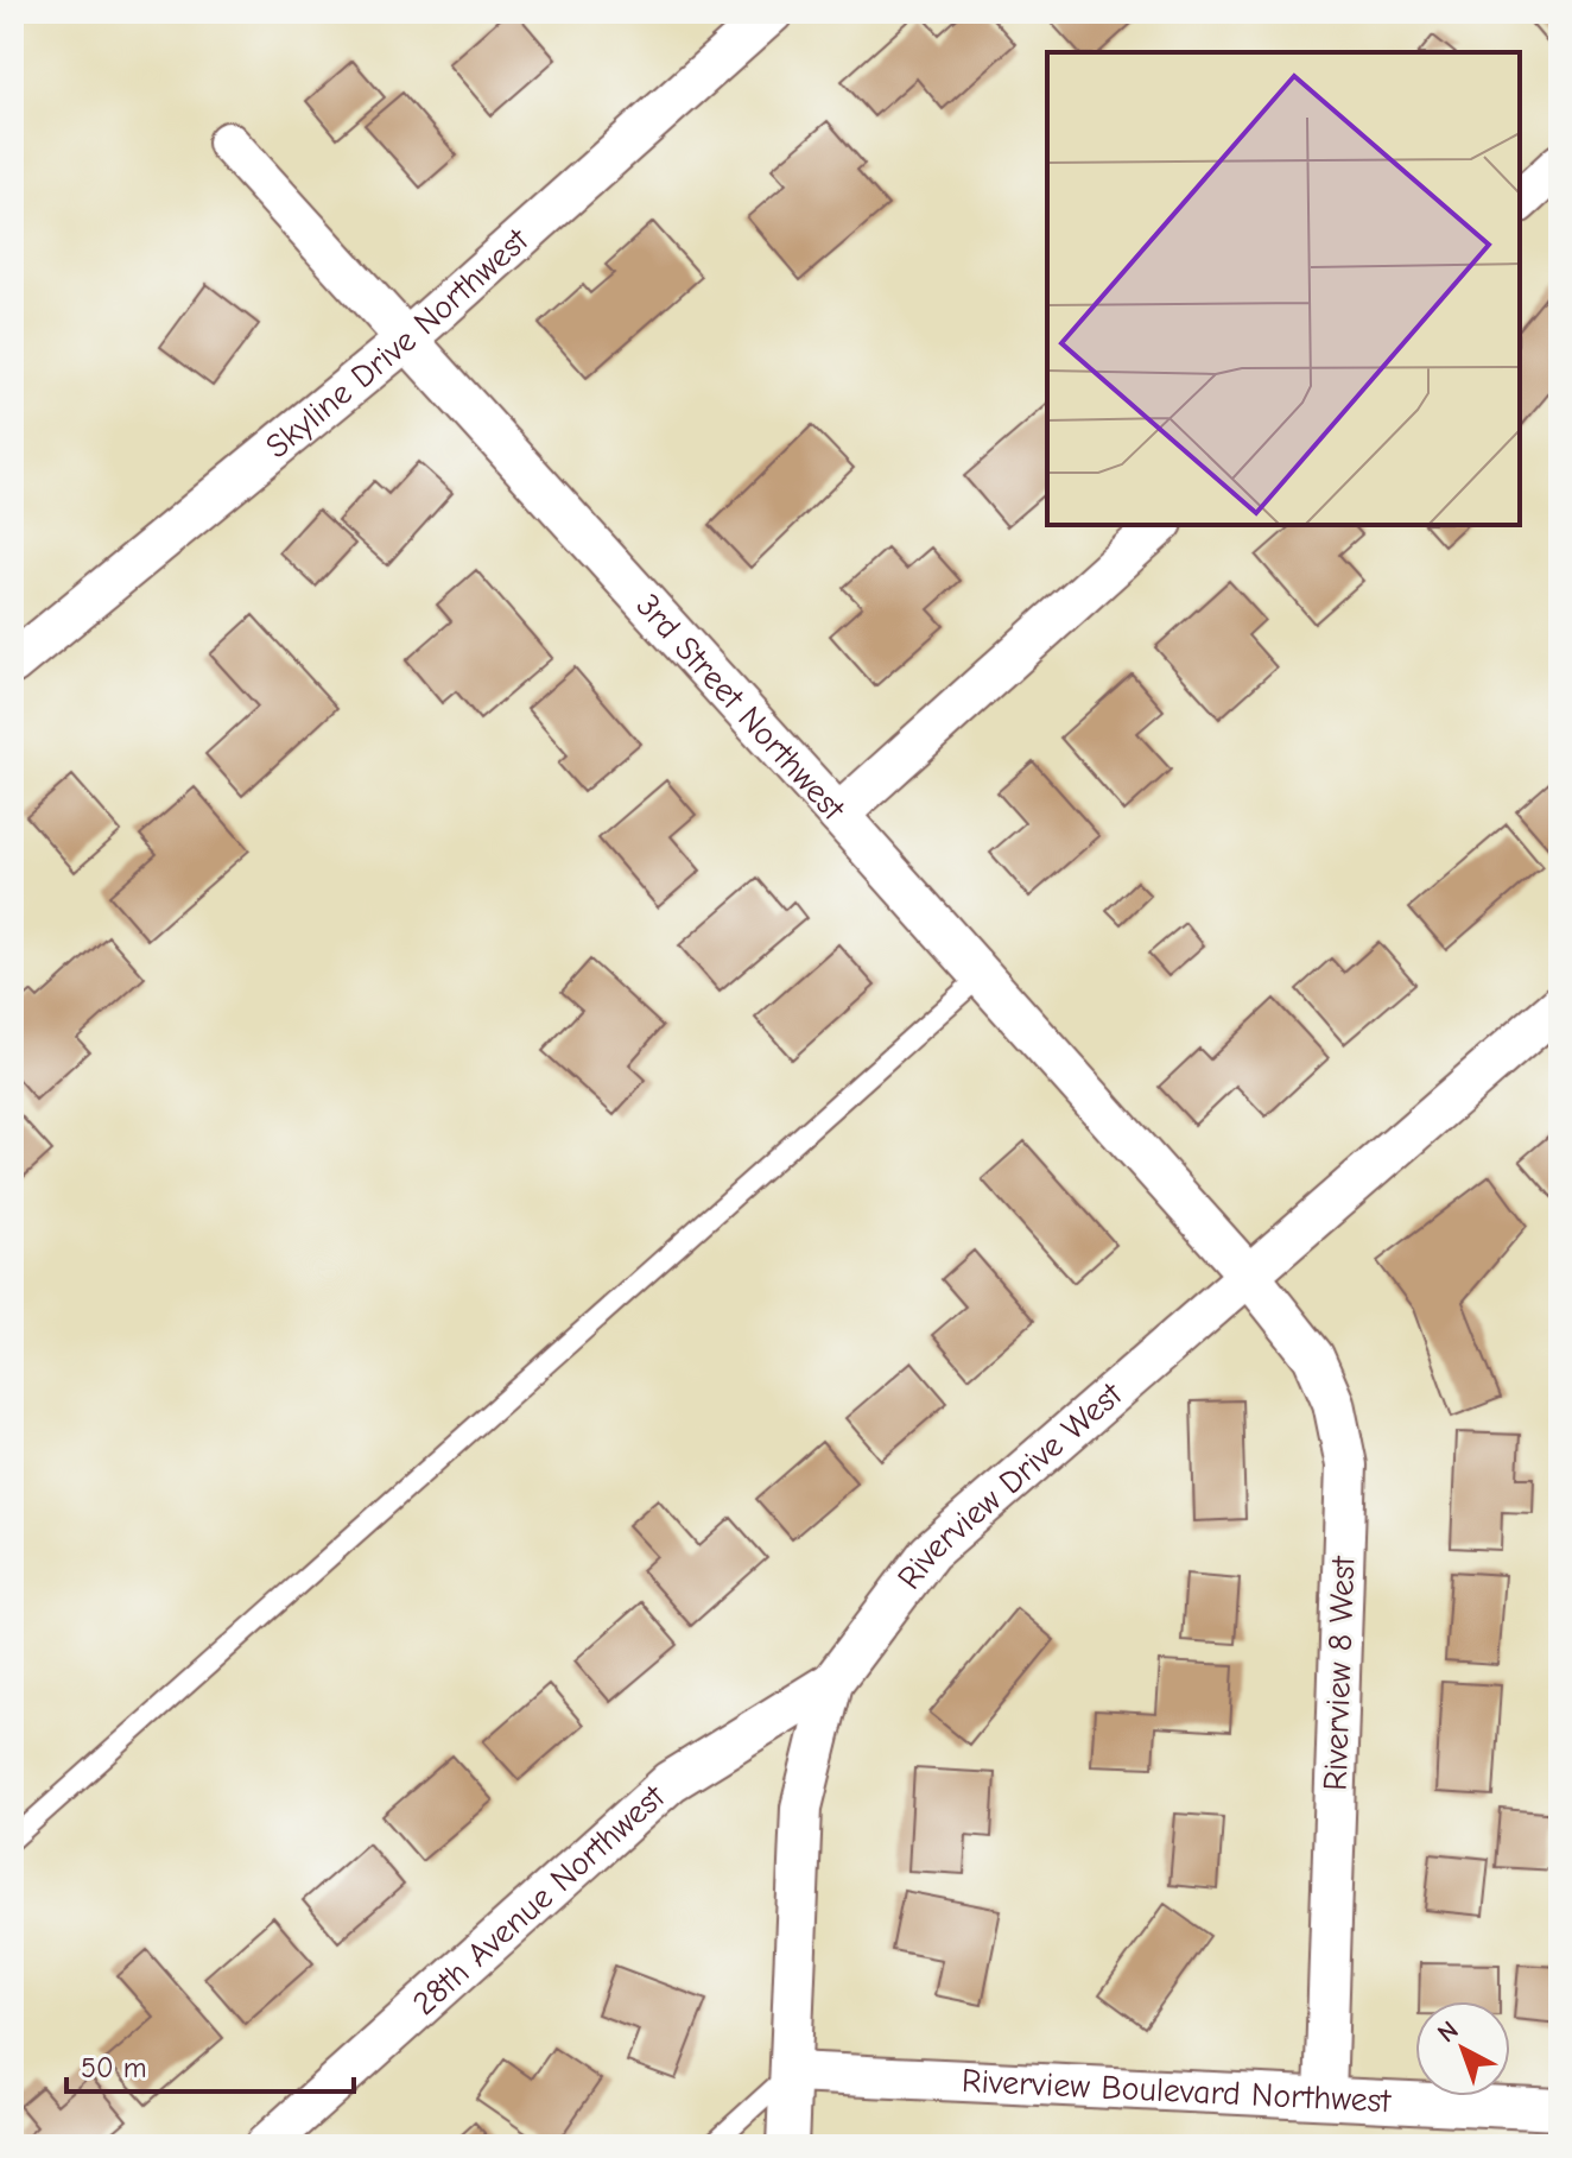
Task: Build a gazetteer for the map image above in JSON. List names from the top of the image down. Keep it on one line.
{"streets":{"street":["Skyline Drive Northwest","3rd Street Northwest","Riverview Drive West","Riverview 8 West","28th Avenue Northwest","Riverview Boulevard Northwest"]},"crossings":[["Skyline Drive Northwest","3rd Street Northwest"],["3rd Street Northwest","Riverview Drive West"],["3rd Street Northwest","Riverview 8 West"],["Riverview Drive West","Riverview 8 West"],["Riverview Drive West","28th Avenue Northwest"],["Riverview Drive West","Riverview Boulevard Northwest"],["Riverview 8 West","Riverview Boulevard Northwest"]],"scale_bar":"50 m","north":"top left"}
